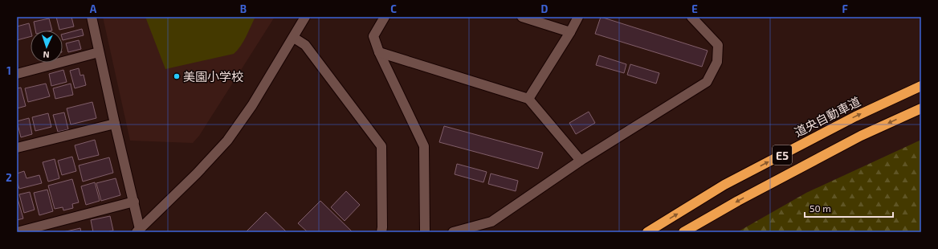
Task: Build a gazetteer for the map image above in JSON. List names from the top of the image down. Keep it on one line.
{"streets":{"highway":["道央自動車道","E5"]},"places":["美園小学校"],"scale_bar":"50 m","north":"bottom","grid":{"columns":["A","B","C","D","E","F"],"rows":["1","2"]}}
